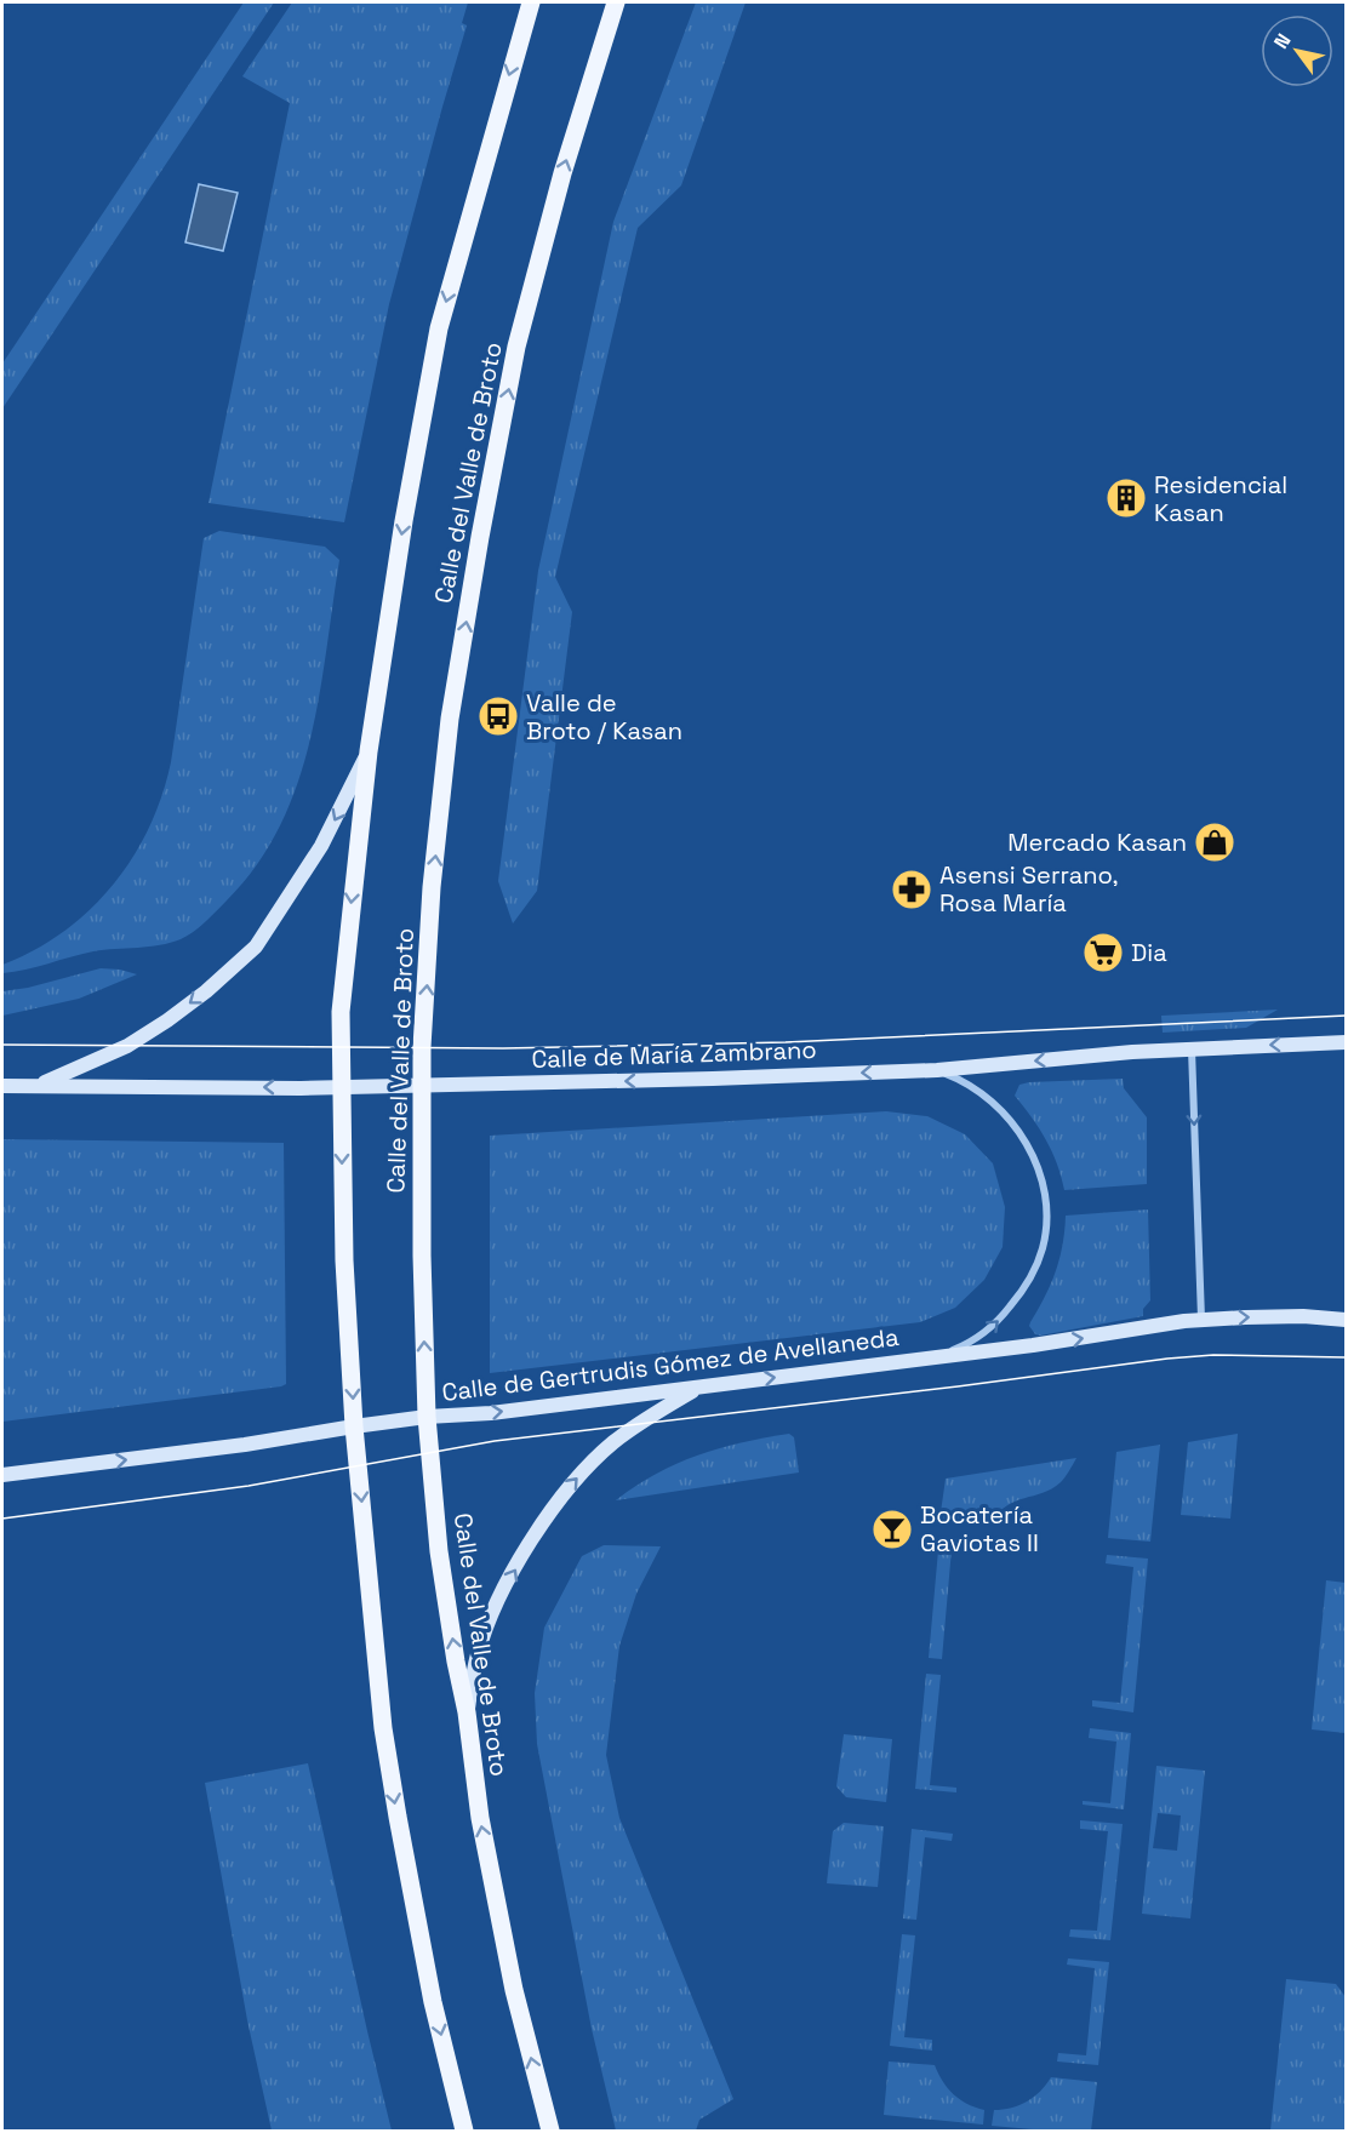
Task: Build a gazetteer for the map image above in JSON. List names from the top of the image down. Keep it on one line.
{"streets":{"main road":["Calle del Valle de Broto","Calle de María Zambrano","Calle de Gertrudis Gómez de Avellaneda"]},"crossings":[["Calle del Valle de Broto","Calle de María Zambrano"],["Calle del Valle de Broto","Calle de Gertrudis Gómez de Avellaneda"]],"one_way":["Calle de María Zambrano","Calle de Gertrudis Gómez de Avellaneda"],"places":{"building":["Residencial Kasan"],"bus stop":["Valle de Broto / Kasan"],"shop":["Mercado Kasan"],"pharmacy":["Asensi Serrano, Rosa María"],"supermarket":["Dia"],"bar":["Bocatería Gaviotas II"]},"north":"top left"}
